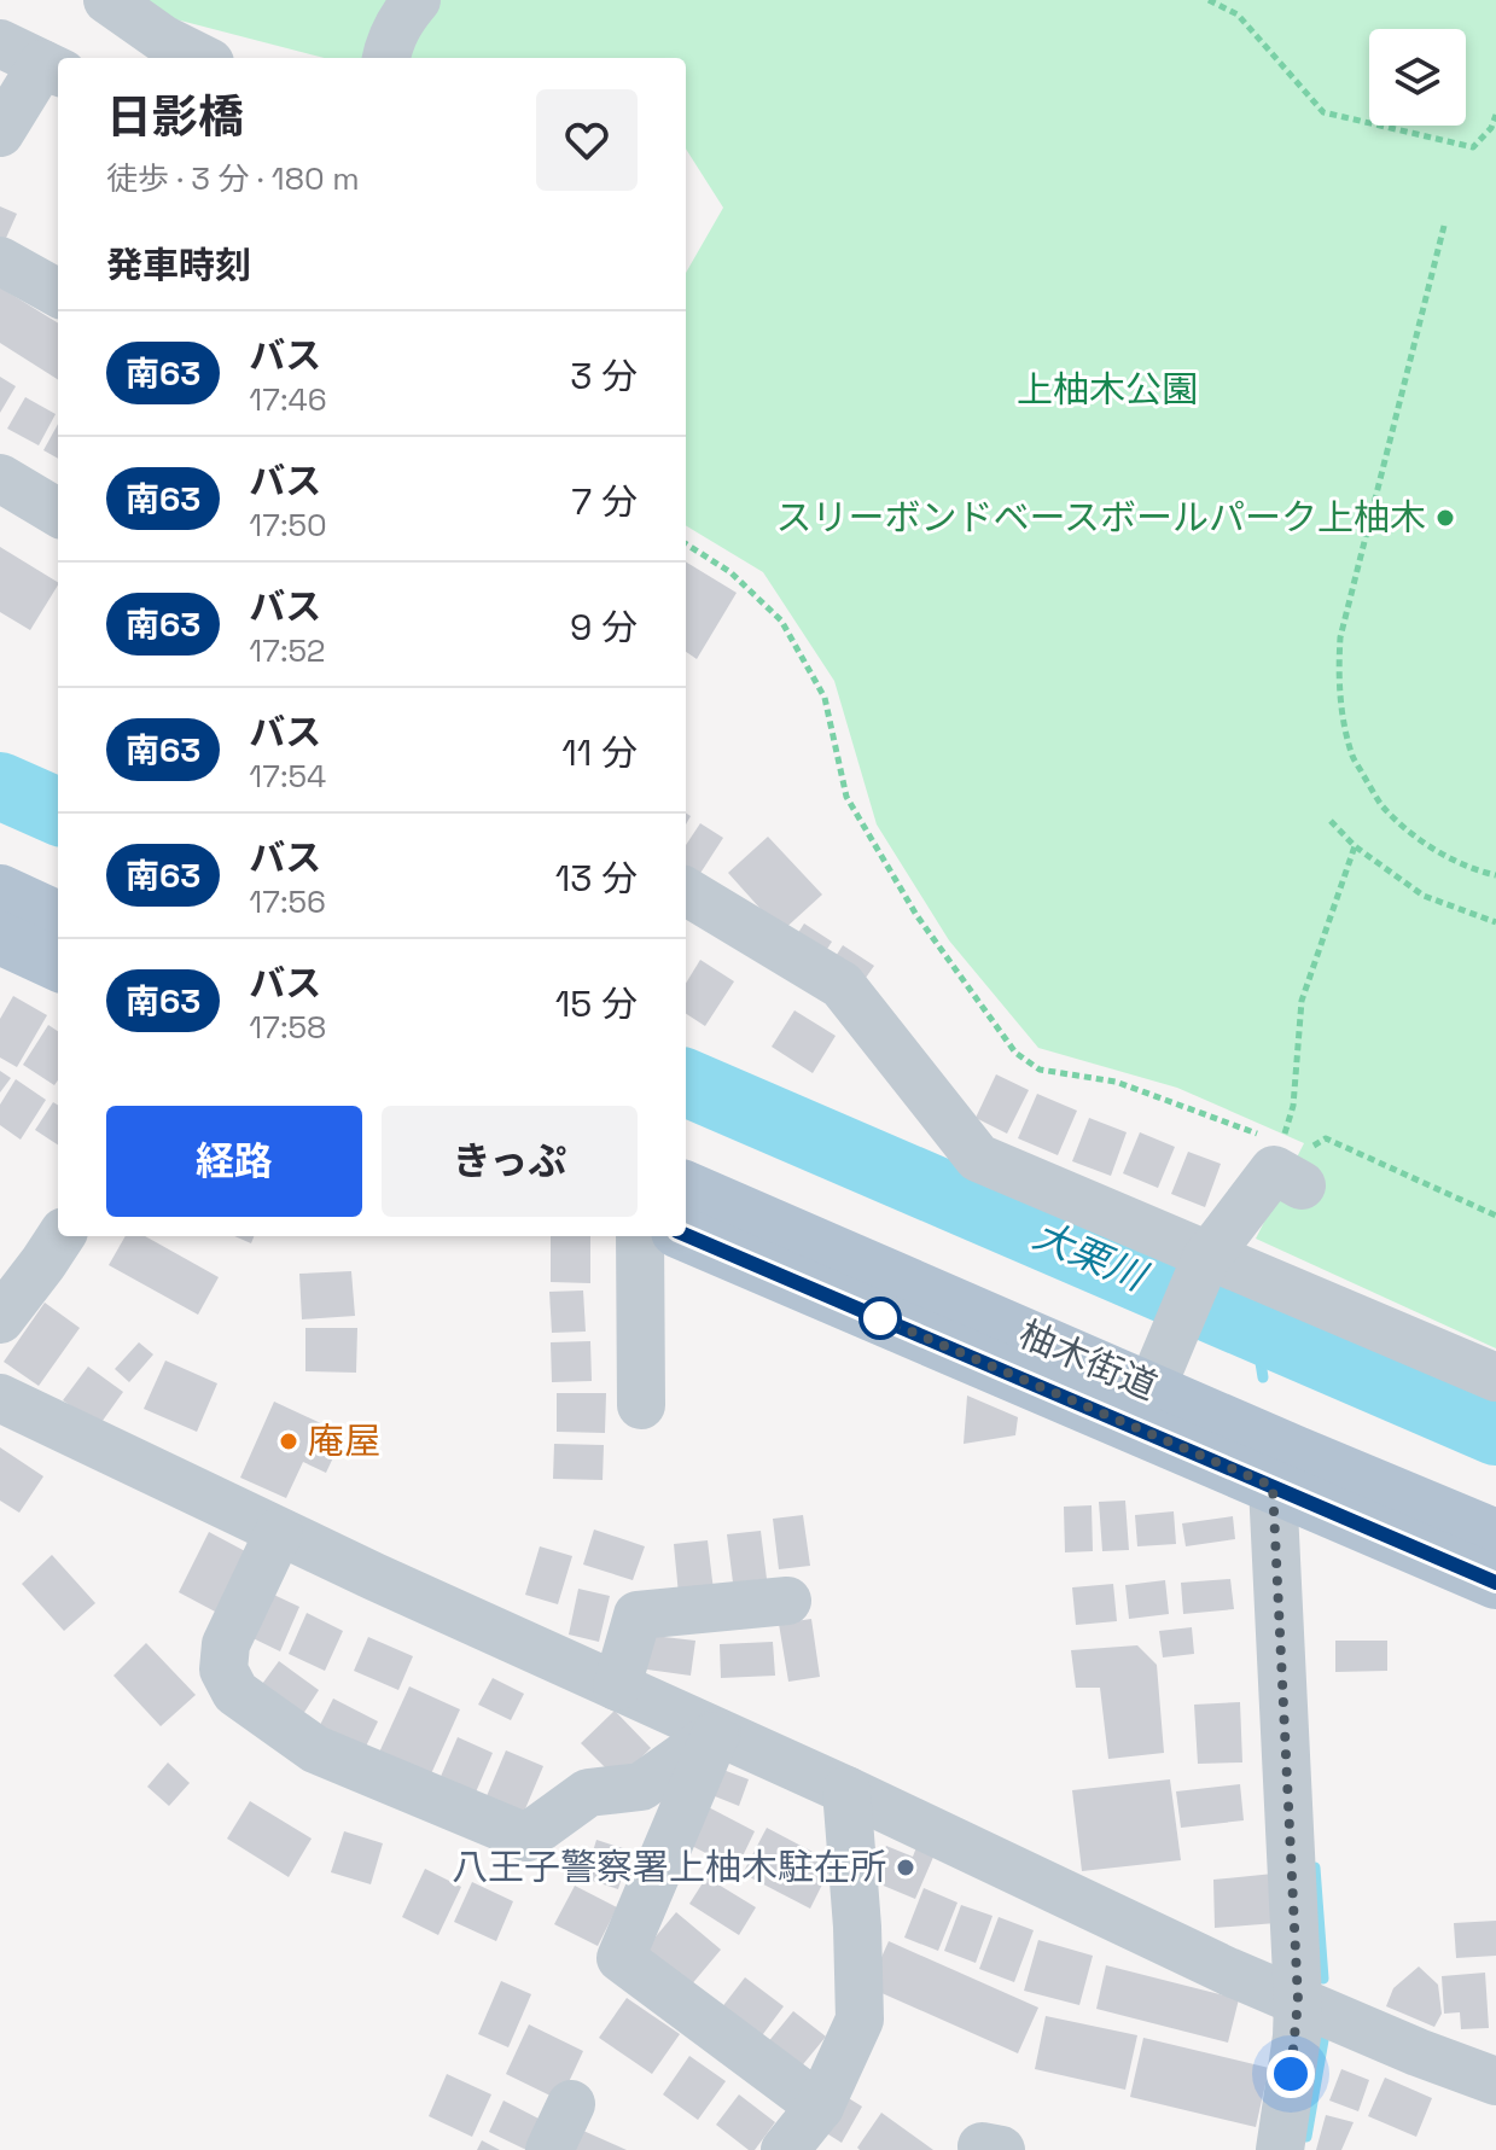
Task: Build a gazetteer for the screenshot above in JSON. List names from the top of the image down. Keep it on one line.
{"streets":{"main road":["柚木街道"]},"water":["大栗川"],"parks":["上柚木公園"],"places":["スリーボンドベースボールパーク上柚木","庵屋","八王子警察署上柚木駐在所"],"lines":["bus line 南63"],"page":{"heading":[["日影橋","徒歩 · 3 分 · 180 m"],"発車時刻"],"list":[{"mark":"南63","name":"バス","note":"17:46","value":"3 分"},{"mark":"南63","name":"バス","note":"17:50","value":"7 分"},{"mark":"南63","name":"バス","note":"17:52","value":"9 分"},{"mark":"南63","name":"バス","note":"17:54","value":"11 分"},{"mark":"南63","name":"バス","note":"17:56","value":"13 分"},{"mark":"南63","name":"バス","note":"17:58","value":"15 分"}],"buttons":["経路","きっぷ"]}}
